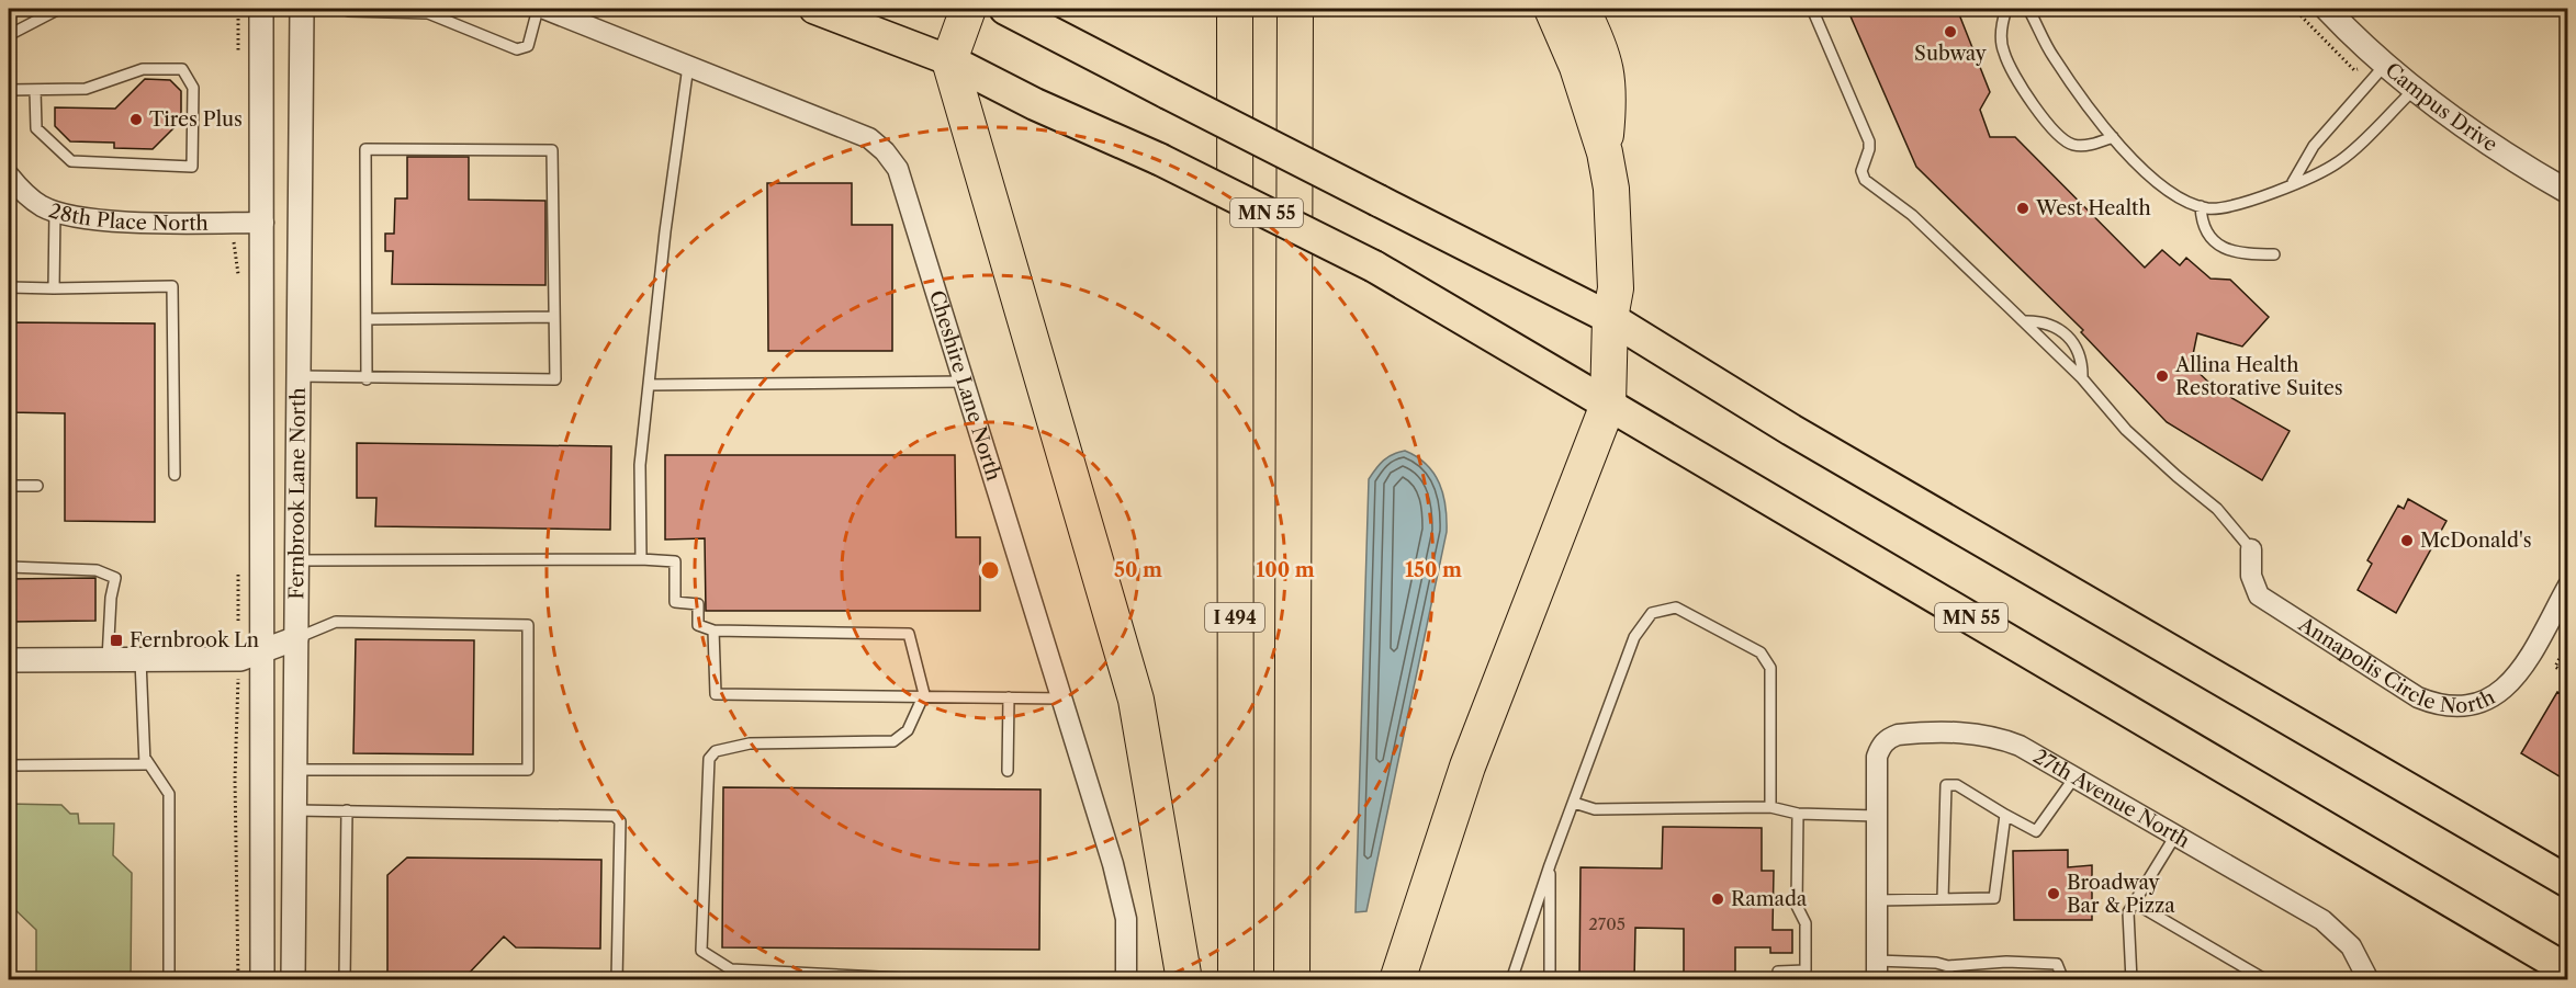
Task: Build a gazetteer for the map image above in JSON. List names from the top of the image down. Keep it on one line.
{"streets":{"highway":["MN 55","I 494"],"street":["Campus Drive","28th Place North","Cheshire Lane North","Fernbrook Lane North","Annapolis Circle North","27th Avenue North"]},"crossings":[["28th Place North","Fernbrook Lane North"]],"places":{"other":["Subway","Tires Plus","West Health","Allina Health Restorative Suites","McDonald's","Broadway Bar & Pizza","Ramada"],"transit":["Fernbrook Ln"]},"house_numbers":["2705"],"rings":["50 m","100 m","150 m"]}
